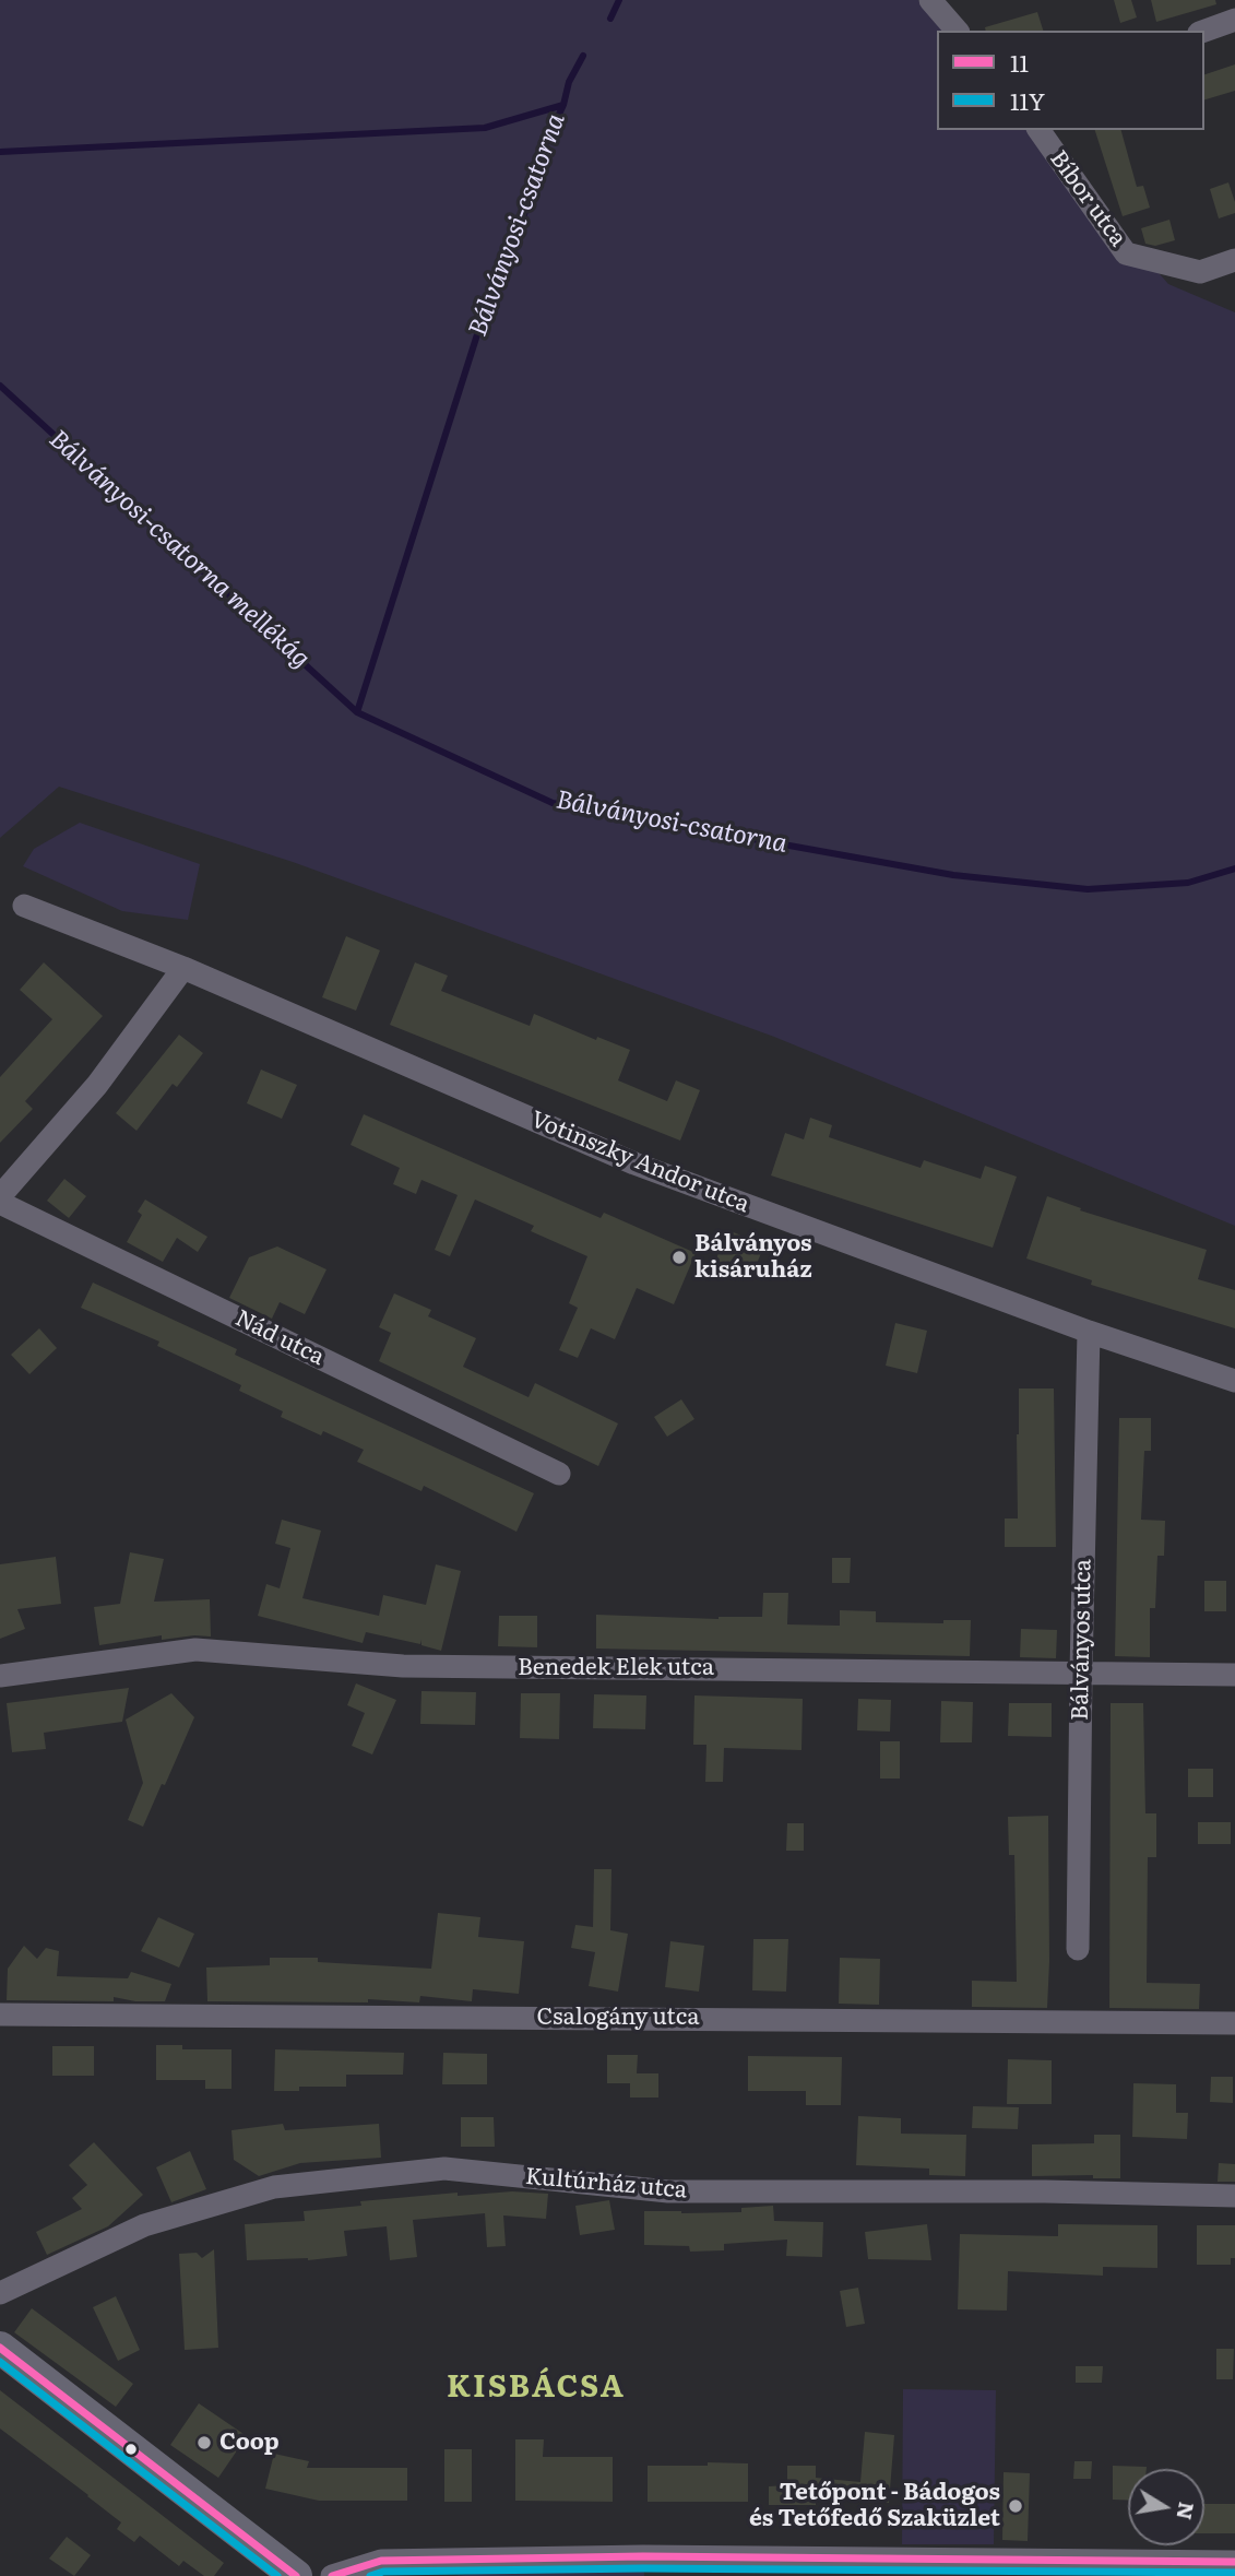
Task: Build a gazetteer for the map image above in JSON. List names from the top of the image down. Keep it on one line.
{"streets":{"street":["Bíbor utca","Votinszky Andor utca","Nád utca","Bálványos utca","Benedek Elek utca","Csalogány utca","Kultúrház utca"]},"crossings":[["Votinszky Andor utca","Bálványos utca"],["Bálványos utca","Benedek Elek utca"]],"districts":["KISBÁCSA"],"water":["Bálványosi-csatorna","Bálványosi-csatorna mellékág"],"places":["Bálványos kisáruház","Coop","Tetőpont - Bádogos és Tetőfedő Szaküzlet"],"lines":["transit line 11","transit line 11Y"],"legend":["11","11Y"],"north":"right"}
